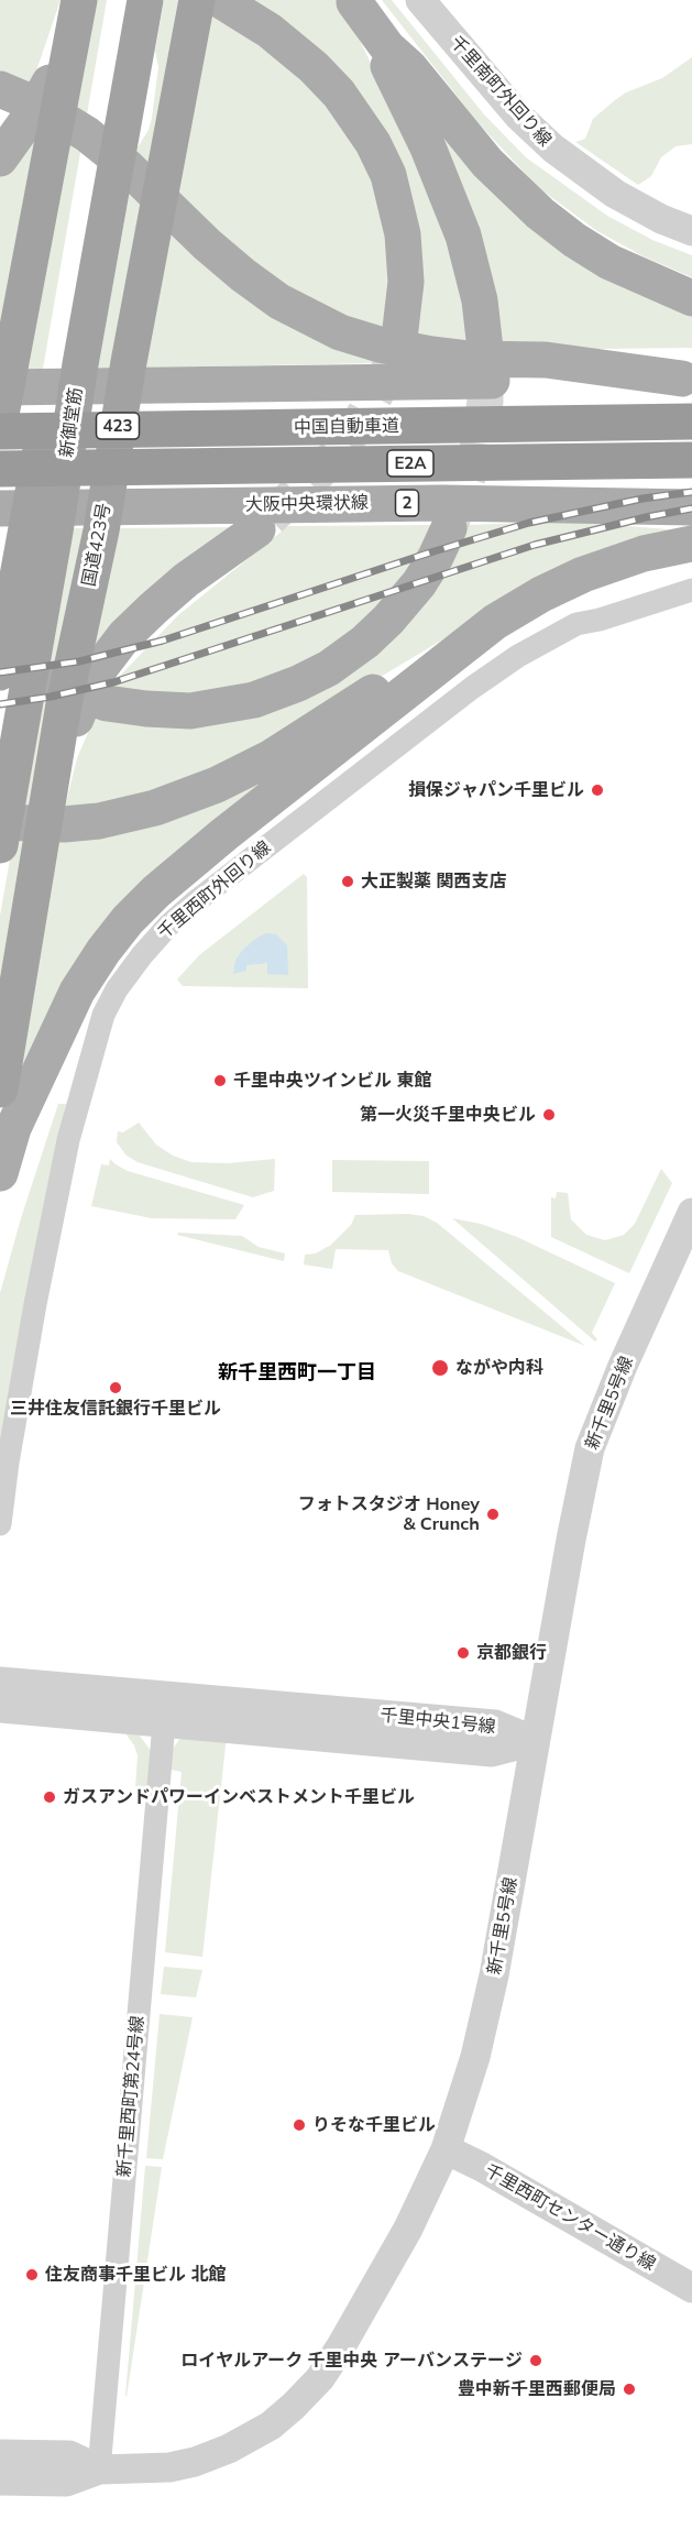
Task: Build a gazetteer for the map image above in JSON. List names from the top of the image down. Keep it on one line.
{"streets":{"highway":["新御堂筋","423","中国自動車道","E2A","国道423号"],"main road":["2","大阪中央環状線"],"street":["千里南町外回り線","千里西町外回り線","新千里5号線","千里中央1号線","新千里西町第24号線","千里西町センター通り線"]},"crossings":[["新千里5号線","千里中央1号線"],["新千里5号線","新千里西町第24号線"],["新千里5号線","千里西町センター通り線"],["千里中央1号線","新千里西町第24号線"]],"districts":["新千里西町一丁目"],"places":["損保ジャパン千里ビル","大正製薬 関西支店","千里中央ツインビル 東館","第一火災千里中央ビル","ながや内科","三井住友信託銀行千里ビル","フォトスタジオ Honey & Crunch","京都銀行","ガスアンドパワーインベストメント千里ビル","りそな千里ビル","住友商事千里ビル 北館","ロイヤルアーク 千里中央 アーバンステージ","豊中新千里西郵便局"]}
